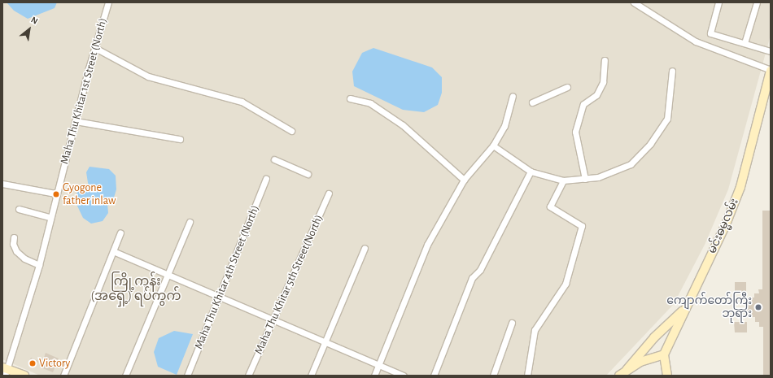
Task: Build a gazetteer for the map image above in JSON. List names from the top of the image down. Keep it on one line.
{"streets":{"main road":["မင်းဓမ္မလမ်း"],"street":["Maha Thu Khitar 1st Street (North)","Maha Thu Khitar 4th Street (North)","Maha Thu Khitar 5th Street(North)"]},"districts":["ကြို့ကုန်း (အရှေ့) ရပ်ကွက်"],"places":["Gyogone father inlaw","ကျောက်တော်ကြီး ဘုရား","Victory"],"north":"top right"}
